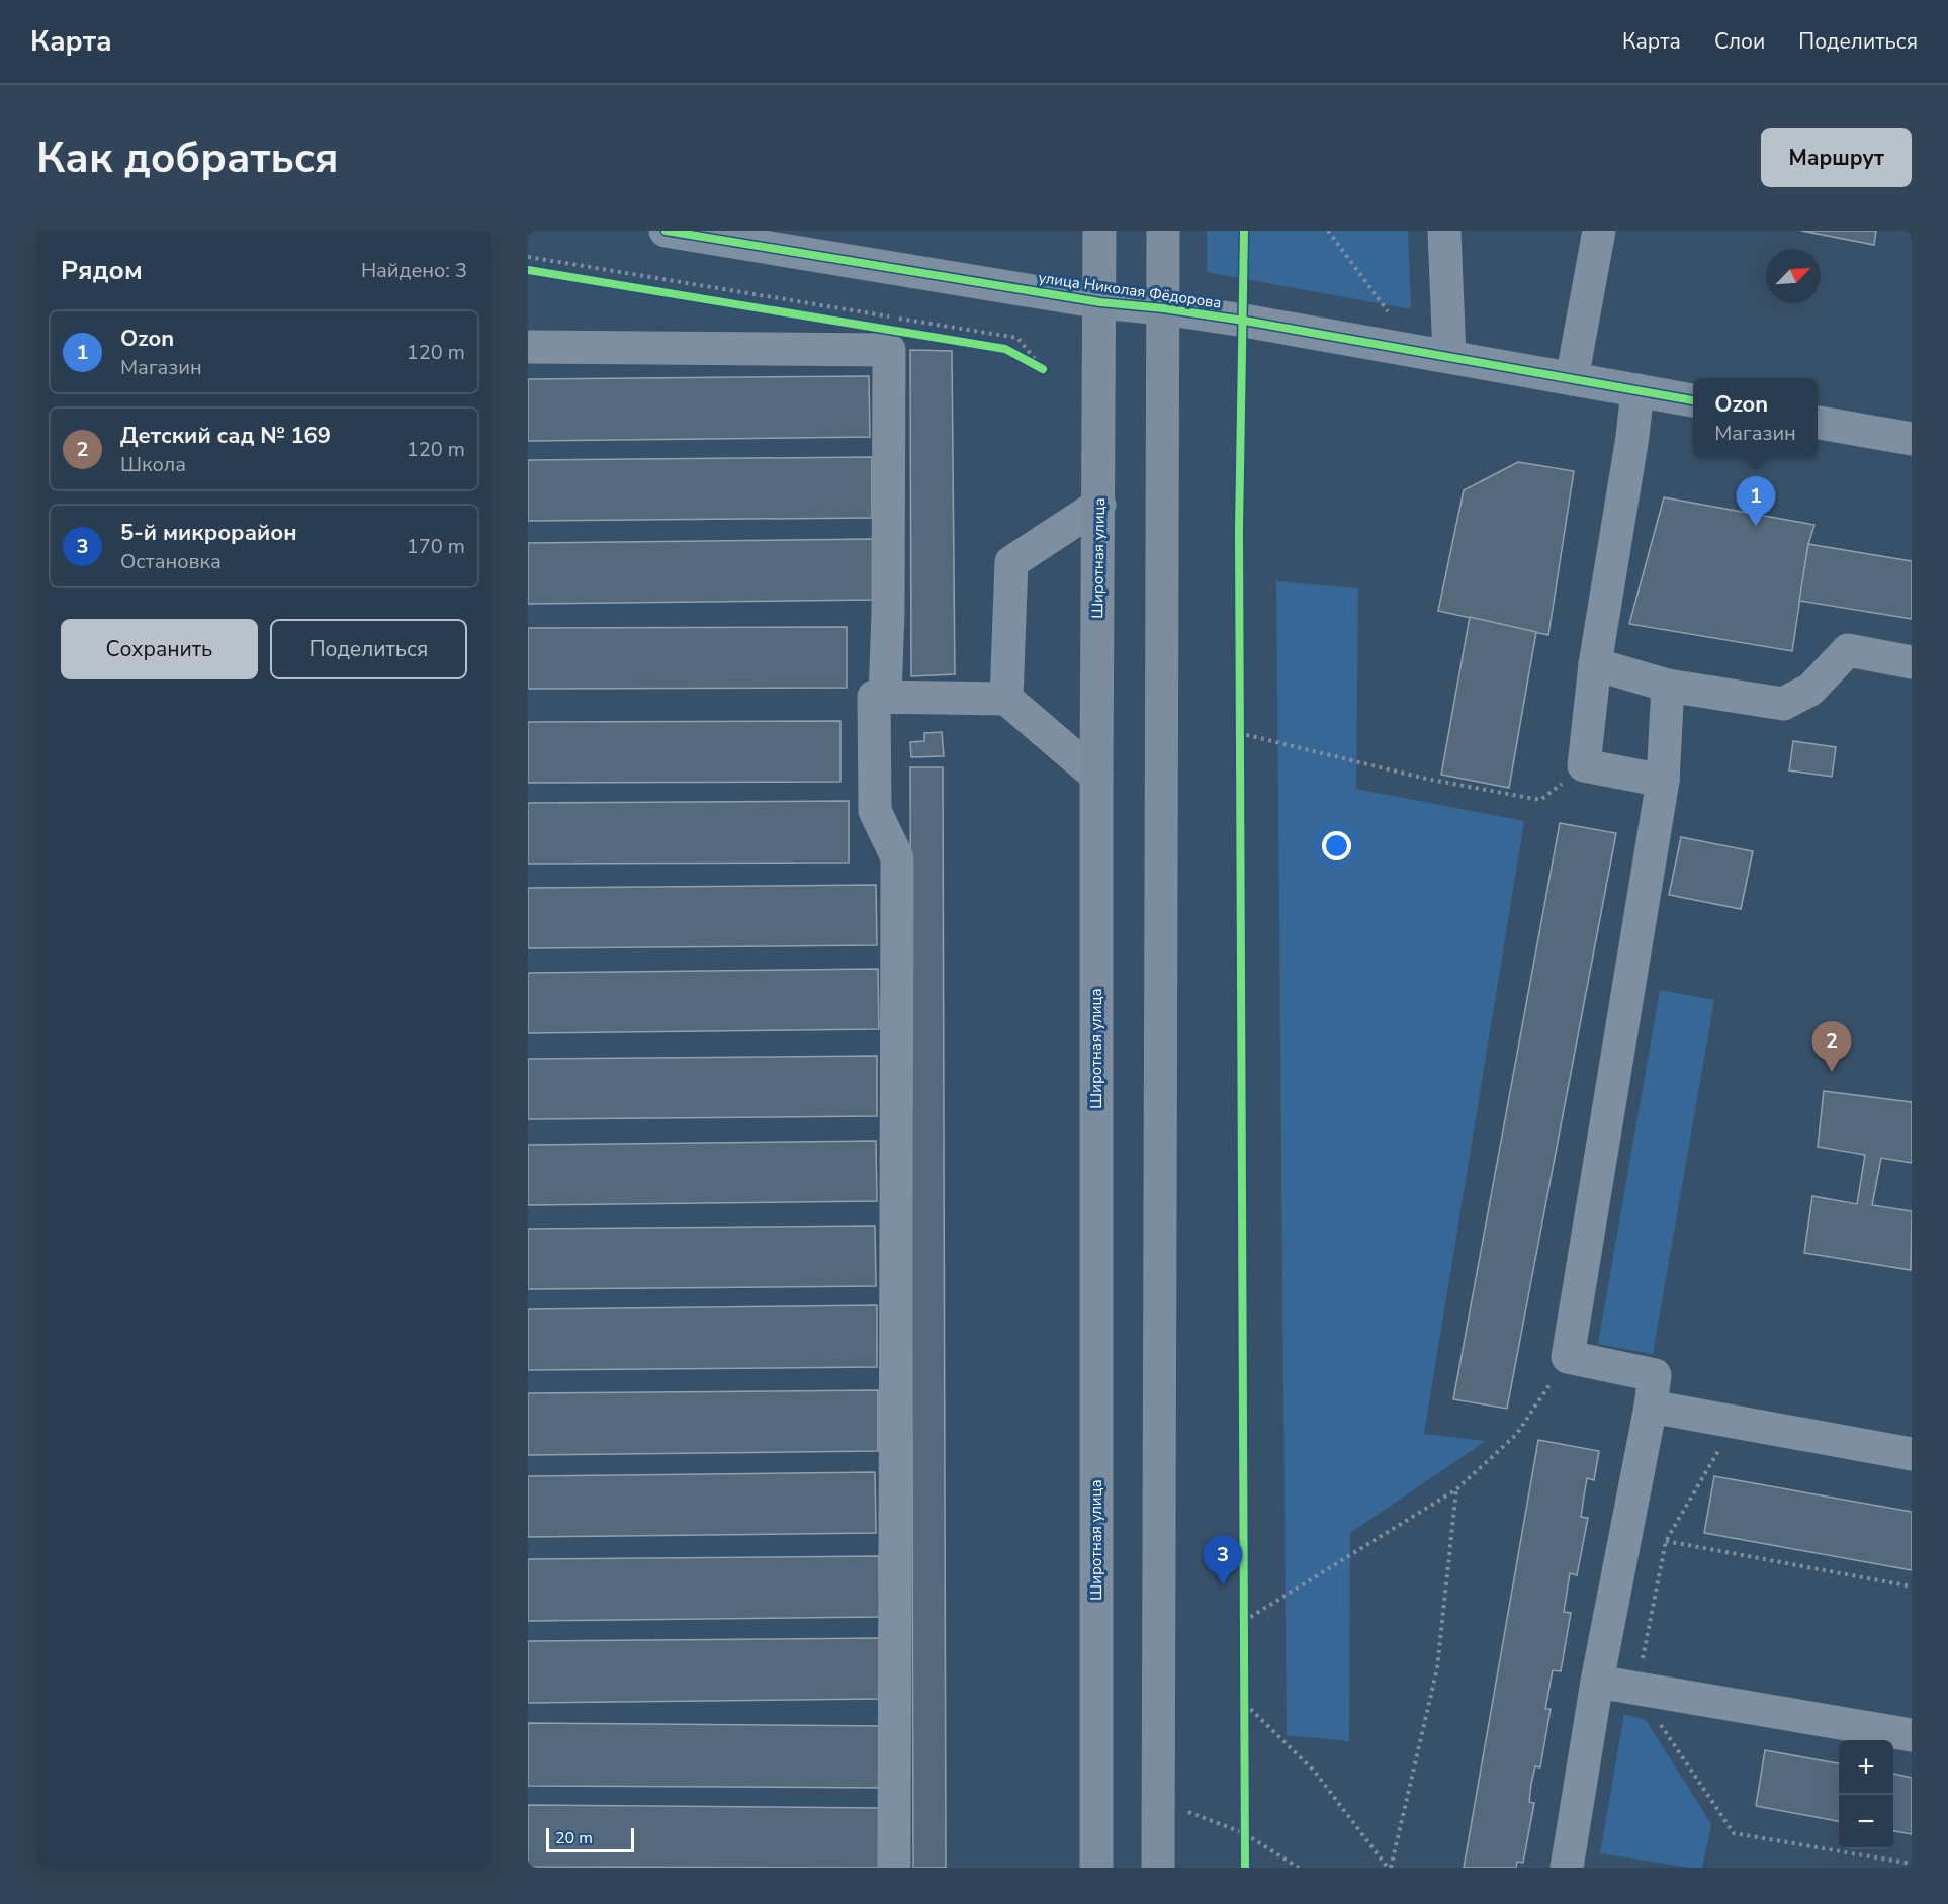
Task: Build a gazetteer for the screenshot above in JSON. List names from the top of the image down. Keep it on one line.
{"streets":{"main road":["Широтная улица"],"street":["улица Николая Фёдорова"]},"crossings":[["улица Николая Фёдорова","Широтная улица"]],"scale_bar":"20 m","north":"top right","page":{"header":"Карта","nav":["Карта","Слои","Поделиться"],"buttons":["Маршрут",["Сохранить","Поделиться"]],"title":"Как добраться","heading":["Рядом","Найдено: 3"],"list":[{"mark":"1","name":"Ozon","note":"Магазин","value":"120 m"},{"mark":"2","name":"Детский сад № 169","note":"Школа","value":"120 m"},{"mark":"3","name":"5-й микрорайон","note":"Остановка","value":"170 m"}],"popup":["Ozon","Магазин"],"pins":["1","2","3"],"map_buttons":["+","−"],"scale":"20 m"}}
